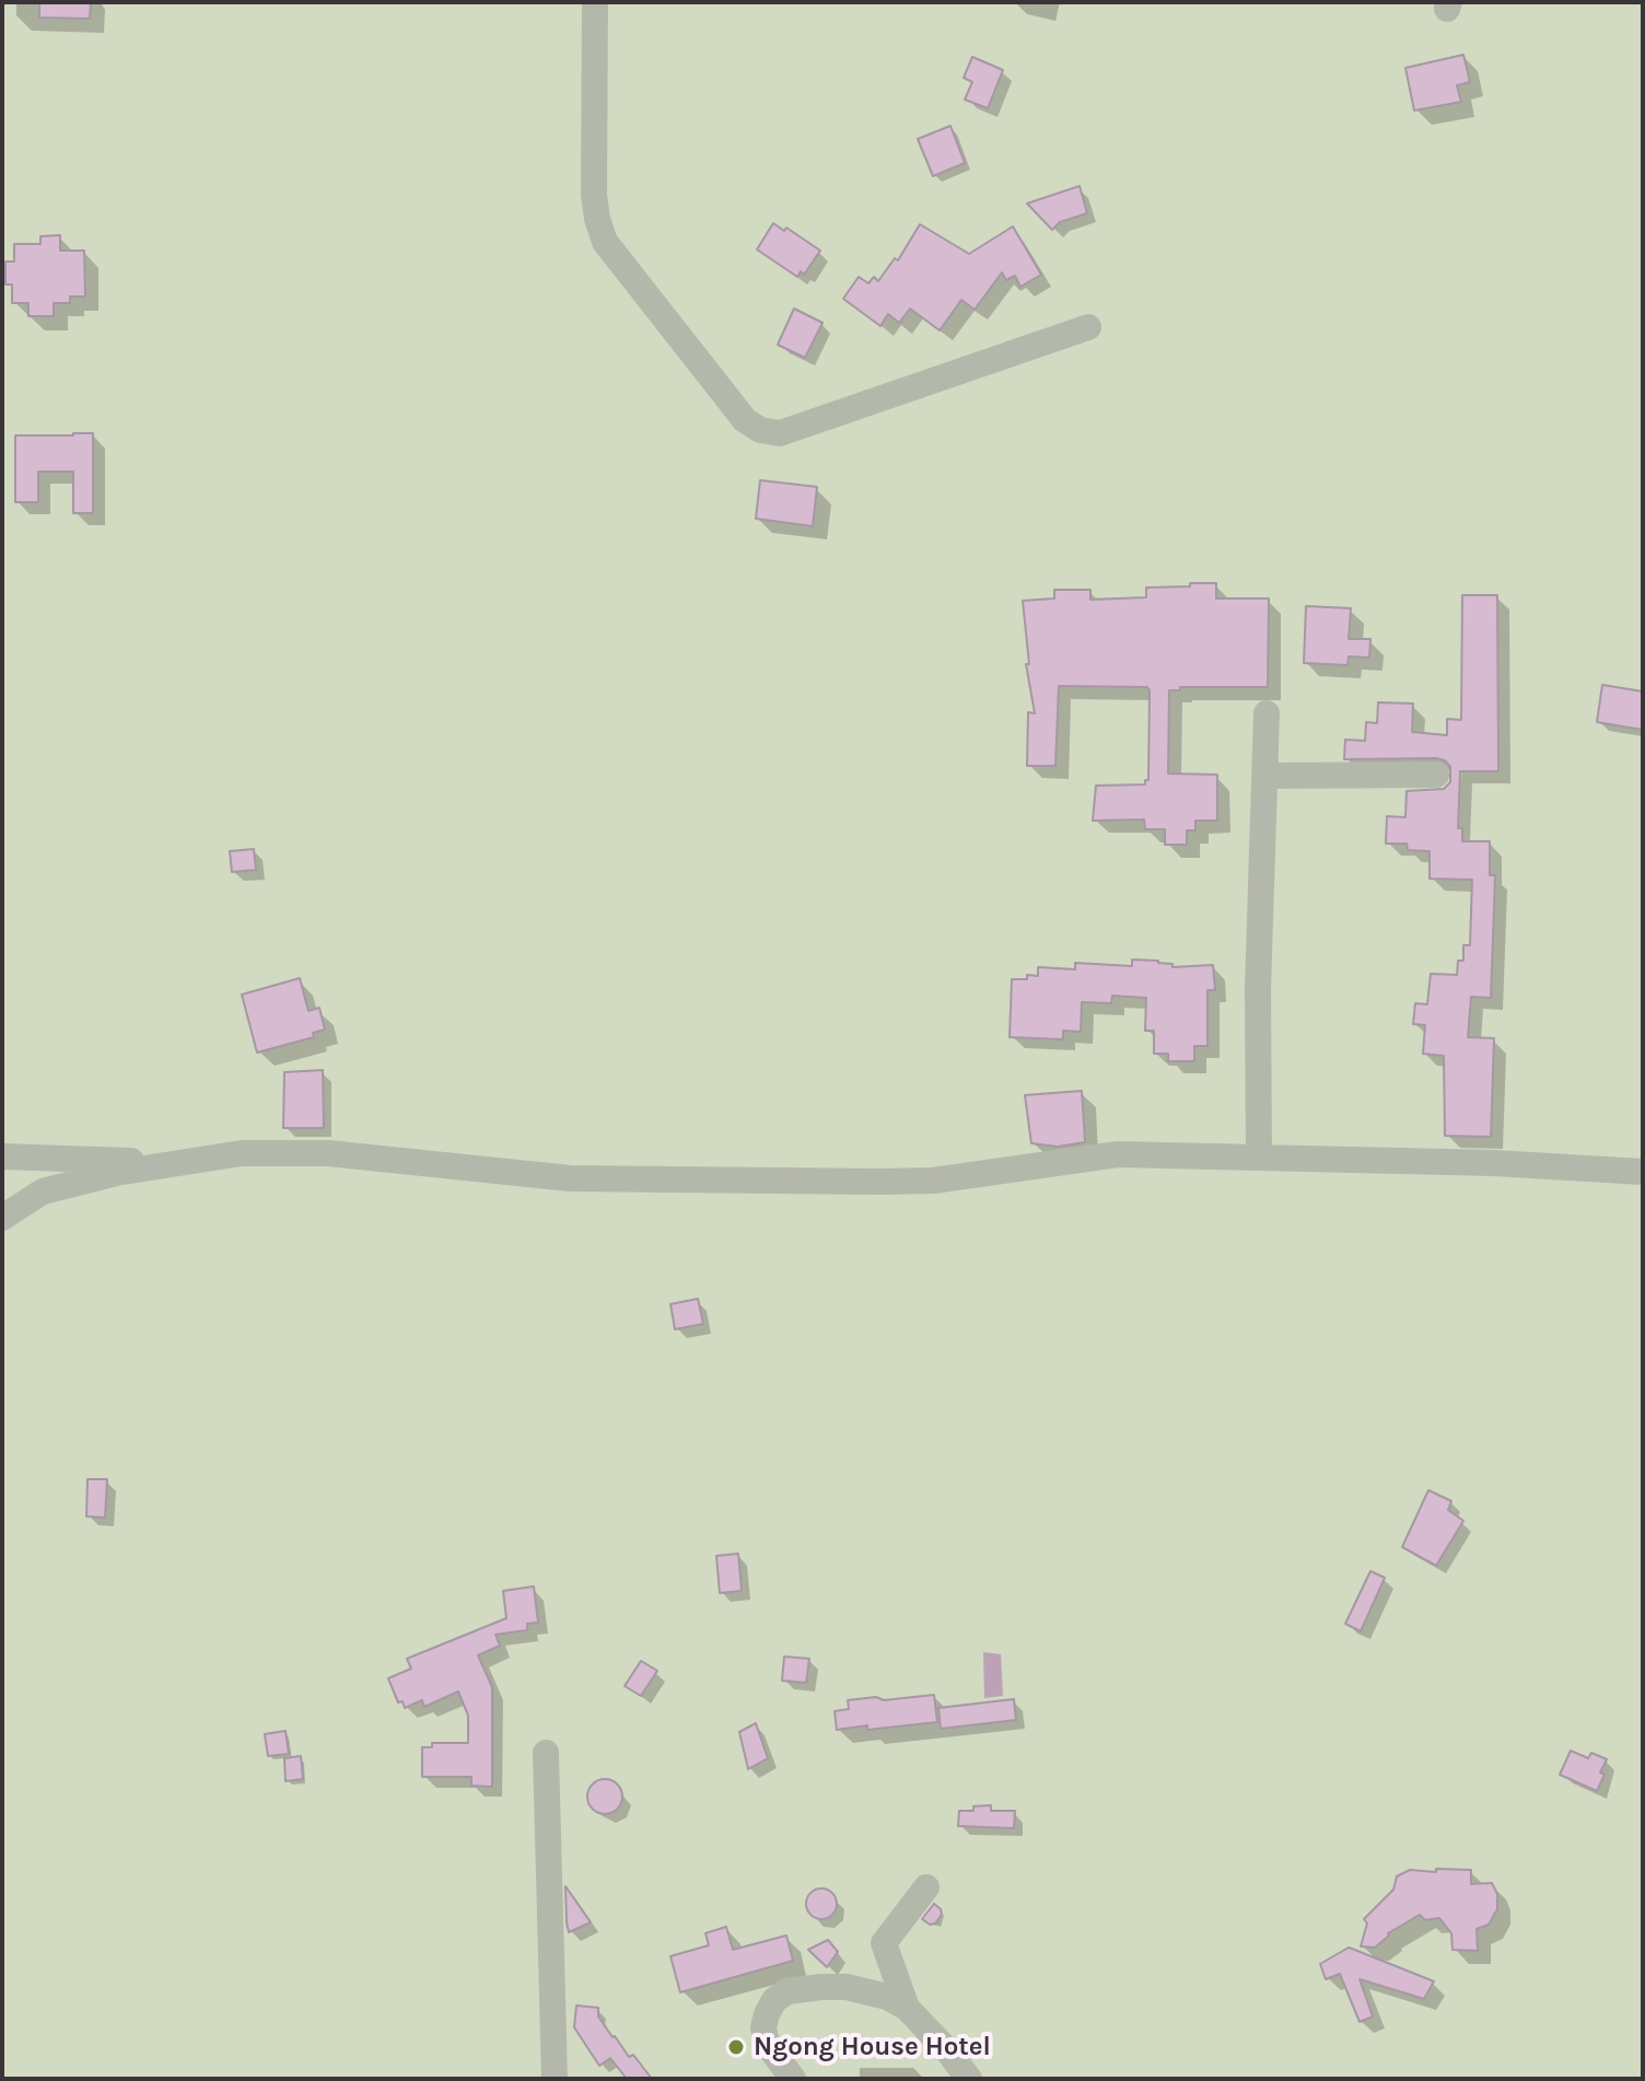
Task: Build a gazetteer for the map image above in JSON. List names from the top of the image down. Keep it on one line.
{"places":["Ngong House Hotel"]}
